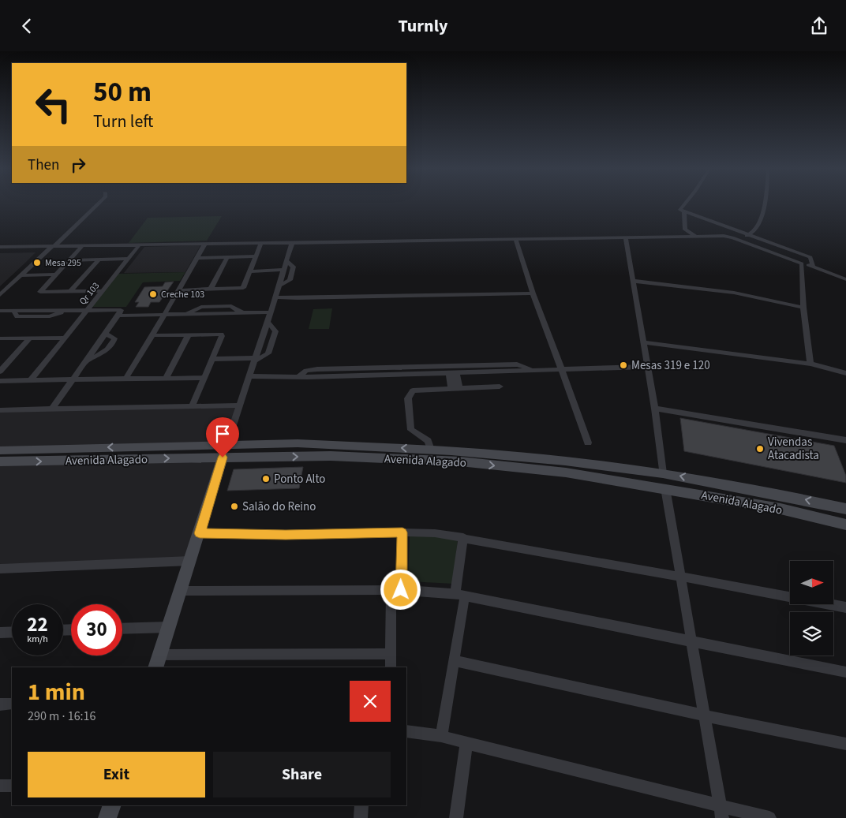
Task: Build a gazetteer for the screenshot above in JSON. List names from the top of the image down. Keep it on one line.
{"streets":{"main road":["Avenida Alagado"],"street":["Qr 103"]},"places":["Mesa 295","Creche 103","Mesas 319 e 120","Vivendas Atacadista","Ponto Alto","Salão do Reino"],"north":"right","page":{"header":"Turnly","turn":["50 m","Turn left"],"then":"Then","speed":"22 km/h","limit":"30","heading":["1 min","290 m · 16:16"],"buttons":["Exit","Share"]}}
